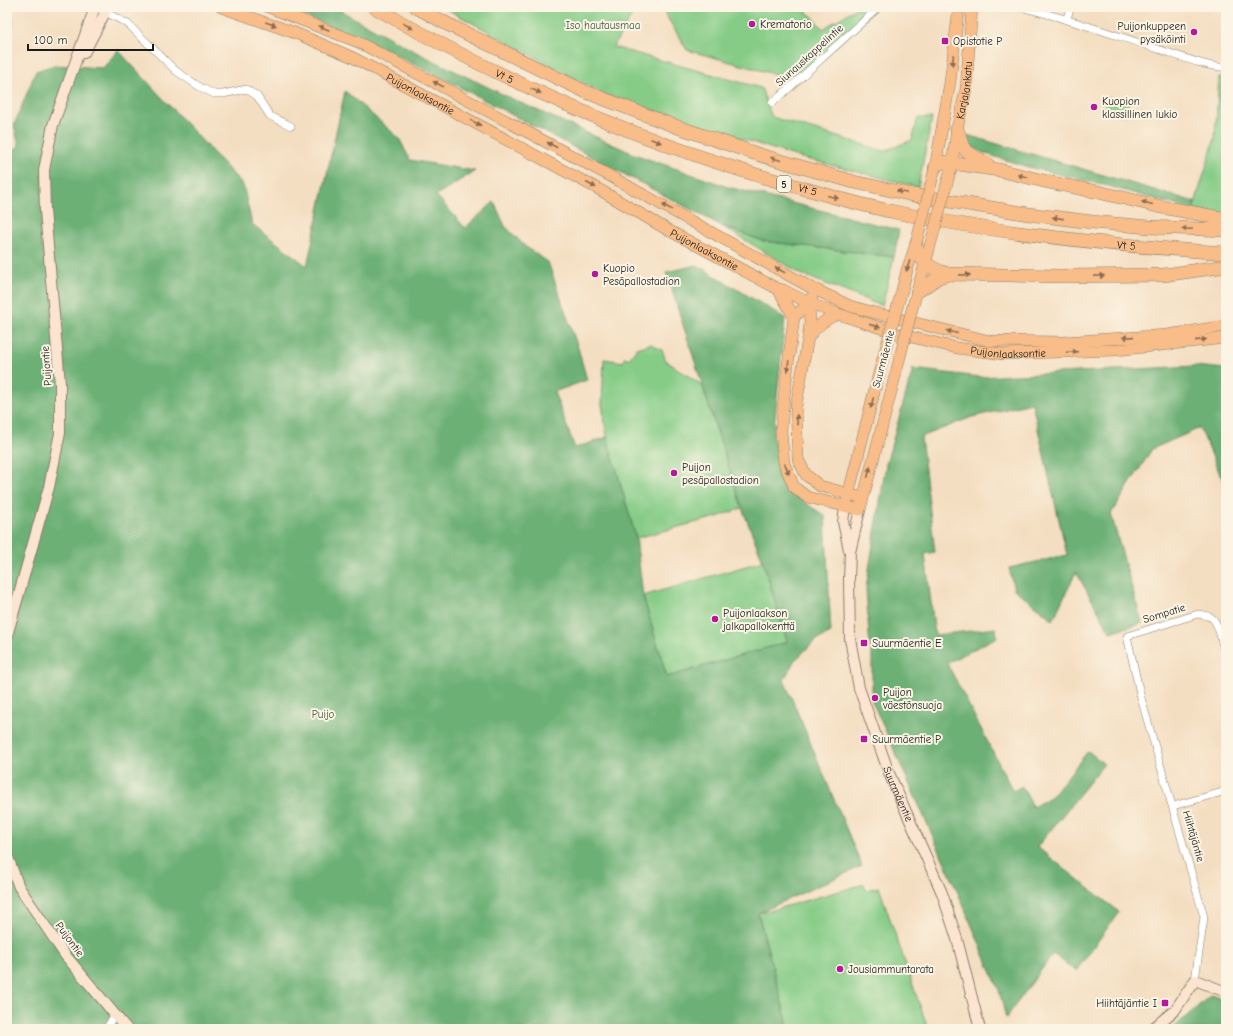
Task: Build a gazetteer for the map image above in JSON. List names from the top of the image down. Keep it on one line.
{"streets":{"highway":["Vt 5","5"],"main road":["Karjalankatu","Puijonlaaksontie","Suurmäentie"],"street":["Siunauskappelintie","Puijontie","Sompatie","Hiihtäjäntie"]},"crossings":[["Karjalankatu","Suurmäentie"],["Sompatie","Hiihtäjäntie"]],"parks":["Iso hautausmaa","Puijo"],"places":{"other":["Krematorio","Puijonkuppeen pysäköinti","Kuopion klassillinen lukio","Kuopio Pesäpallostadion","Puijon pesäpallostadion","Puijonlaakson jalkapallokenttä","Puijon väestönsuoja","Jousiammuntarata"],"transit":["Opistotie P","Suurmäentie E","Suurmäentie P","Hiihtäjäntie I"]},"scale_bar":"100 m"}
